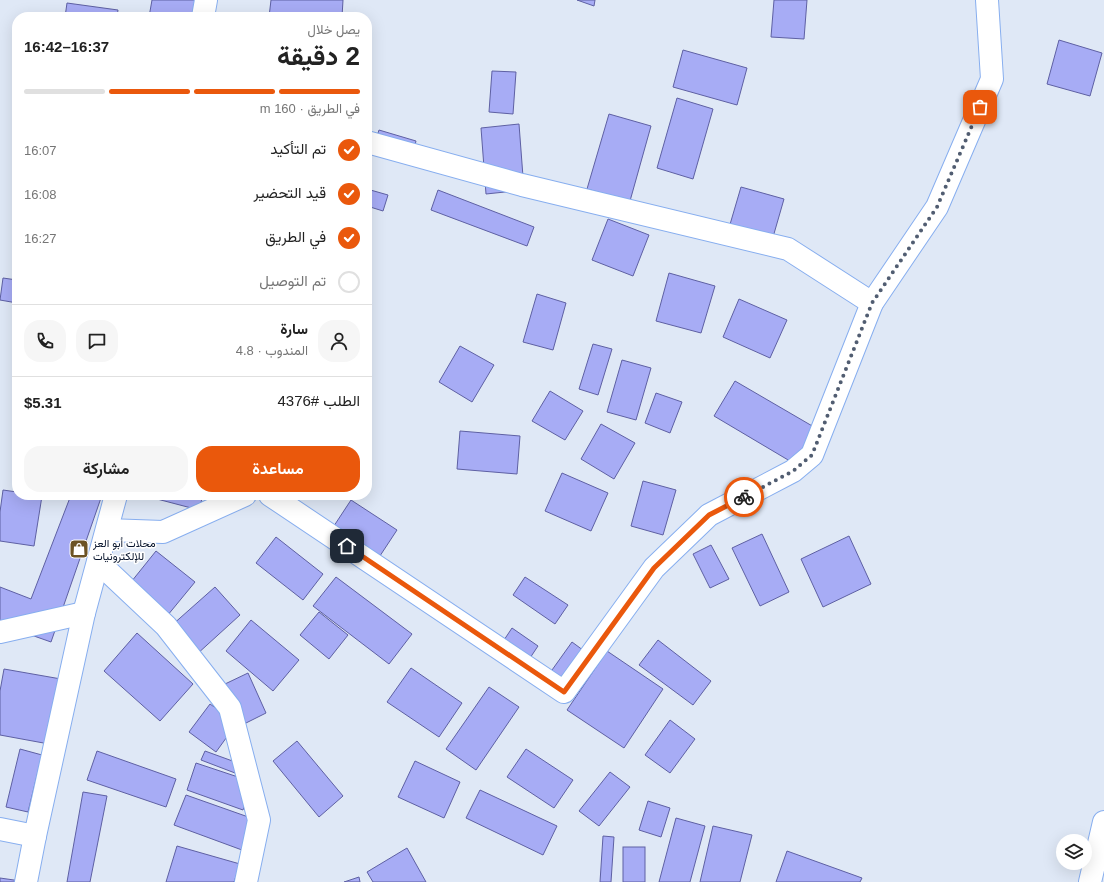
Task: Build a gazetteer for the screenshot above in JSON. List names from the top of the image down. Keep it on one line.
{"places":{"shop":["محلات أبو العز للإلكترونيات"]},"page":{"heading":["2 دقيقة","يصل خلال","16:37–16:42"],"panel":["سارة","المندوب · 4.8","الطلب #4376","$5.31"],"bar":"في الطريق · 160 m","list":[["تم التأكيد","16:07"],["قيد التحضير","16:08"],["في الطريق","16:27"],"تم التوصيل"],"buttons":["مساعدة","مشاركة"]}}
